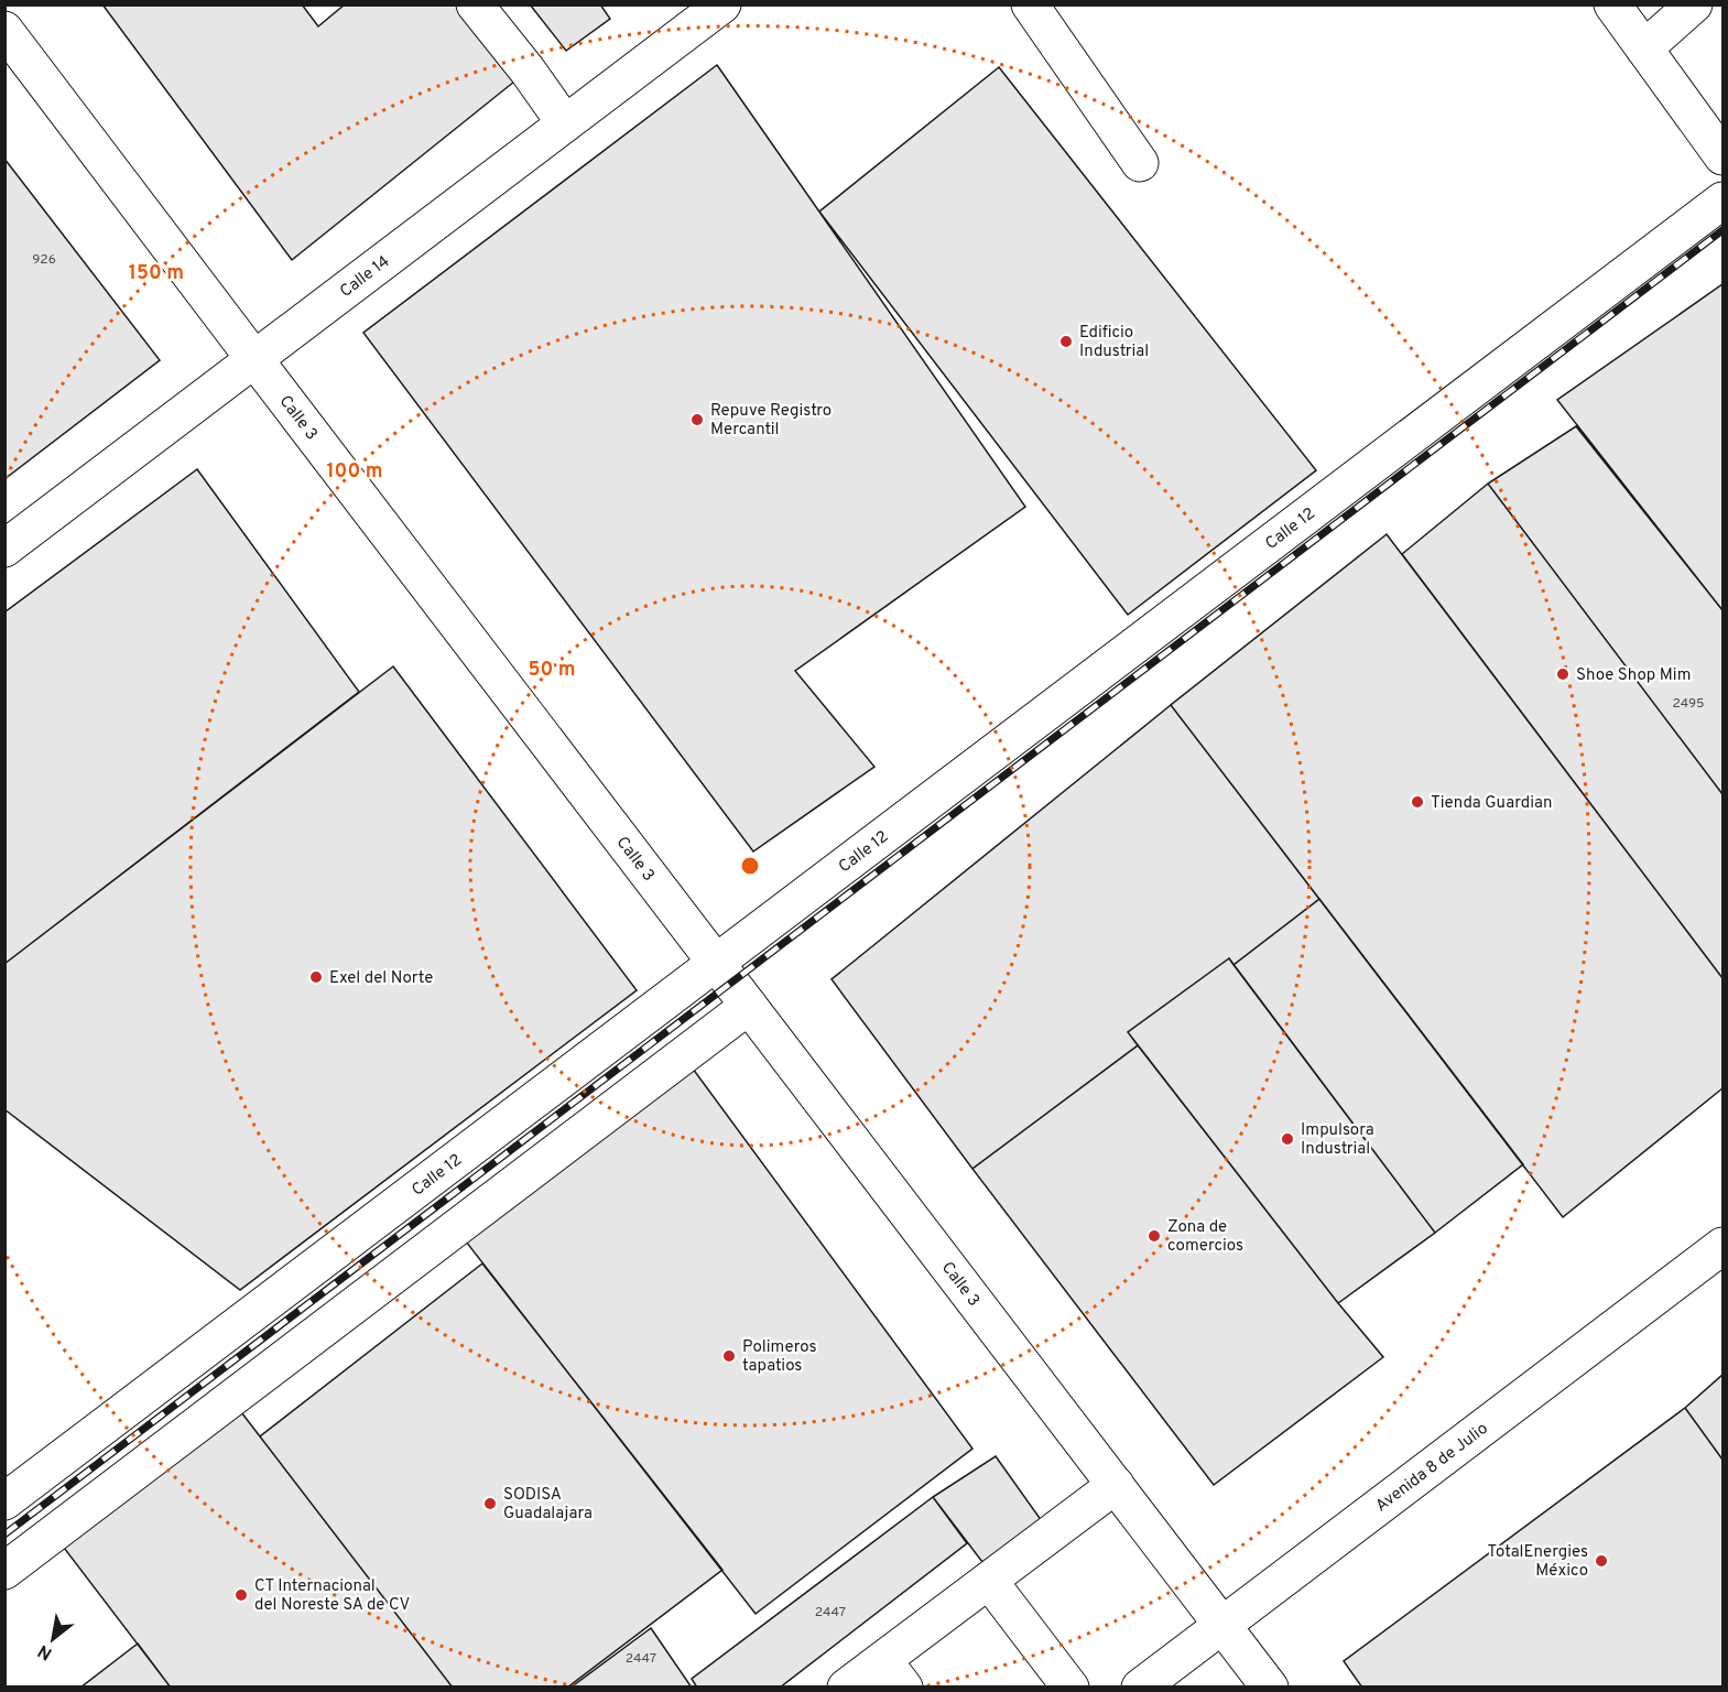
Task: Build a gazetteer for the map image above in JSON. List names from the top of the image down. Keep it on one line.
{"streets":{"street":["Calle 14","Calle 3","Calle 12","Avenida 8 de Julio"]},"crossings":[["Calle 14","Calle 3"],["Calle 3","Calle 12"],["Calle 3","Avenida 8 de Julio"]],"places":["Edificio Industrial","Repuve Registro Mercantil","Shoe Shop Mim","Tienda Guardian","Exel del Norte","Impulsora Industrial","Zona de comercios","Polimeros tapatios","SODISA Guadalajara","TotalEnergies México","CT Internacional del Noreste SA de CV"],"house_numbers":["926","2495","2447","2447"],"north":"bottom left","rings":["150 m","100 m","50 m"]}
